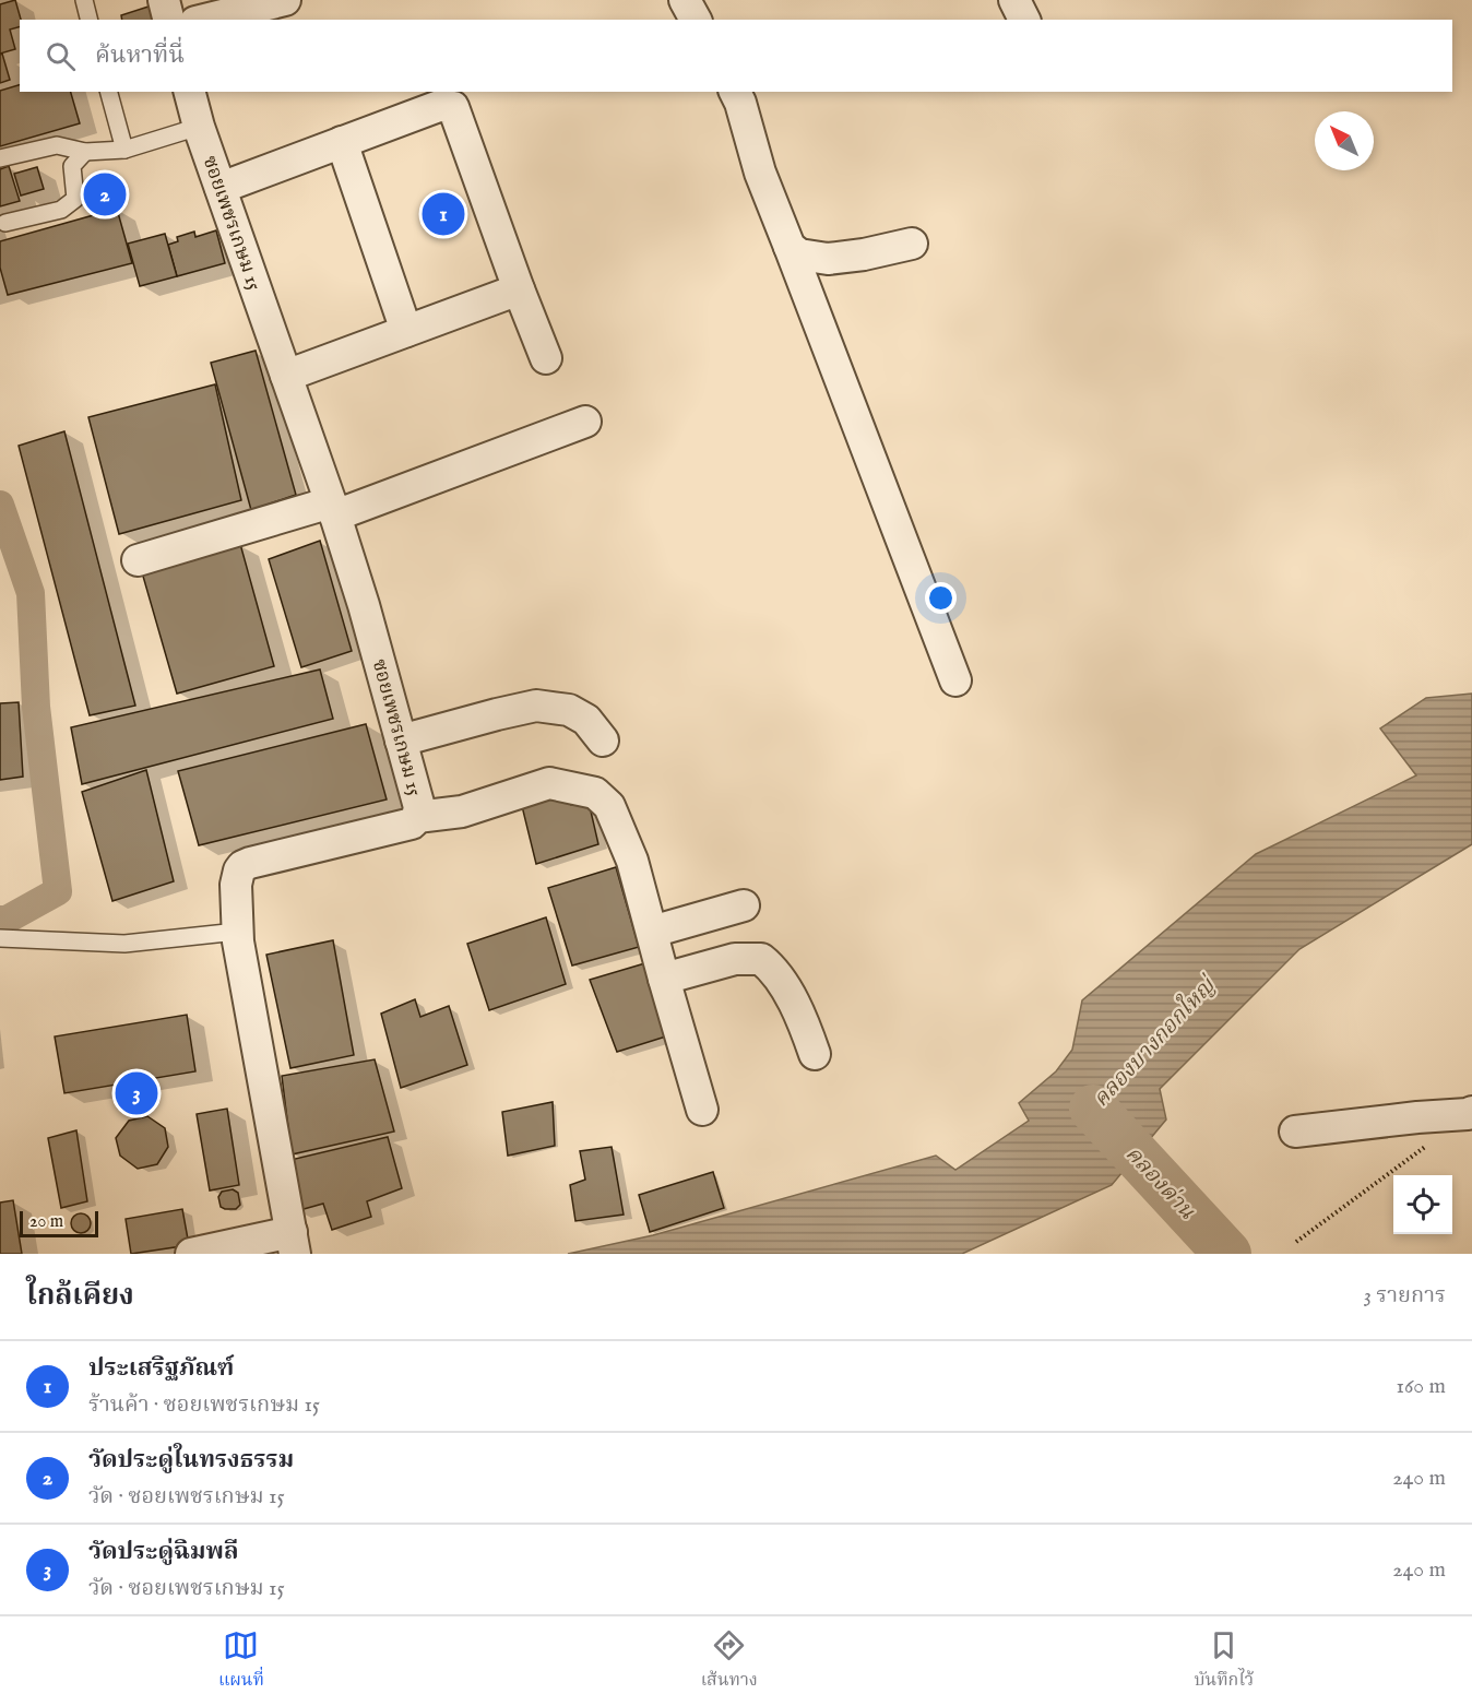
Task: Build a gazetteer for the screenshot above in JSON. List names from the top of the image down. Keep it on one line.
{"streets":{"street":["ซอยเพชรเกษม 15"]},"water":["คลองบางกอกใหญ่","คลองด่าน"],"scale_bar":"20 m","north":"top left","page":{"search":"ค้นหาที่นี่","pins":["2","1","3"],"scale":"20 m","heading":["ใกล้เคียง","3 รายการ"],"list":[{"mark":"1","name":"ประเสริฐภัณฑ์","note":"ร้านค้า · ซอยเพชรเกษม 15","value":"160 m"},{"mark":"2","name":"วัดประดู่ในทรงธรรม","note":"วัด · ซอยเพชรเกษม 15","value":"240 m"},{"mark":"3","name":"วัดประดู่ฉิมพลี","note":"วัด · ซอยเพชรเกษม 15","value":"240 m"}],"nav":["แผนที่","เส้นทาง","บันทึกไว้"]}}
